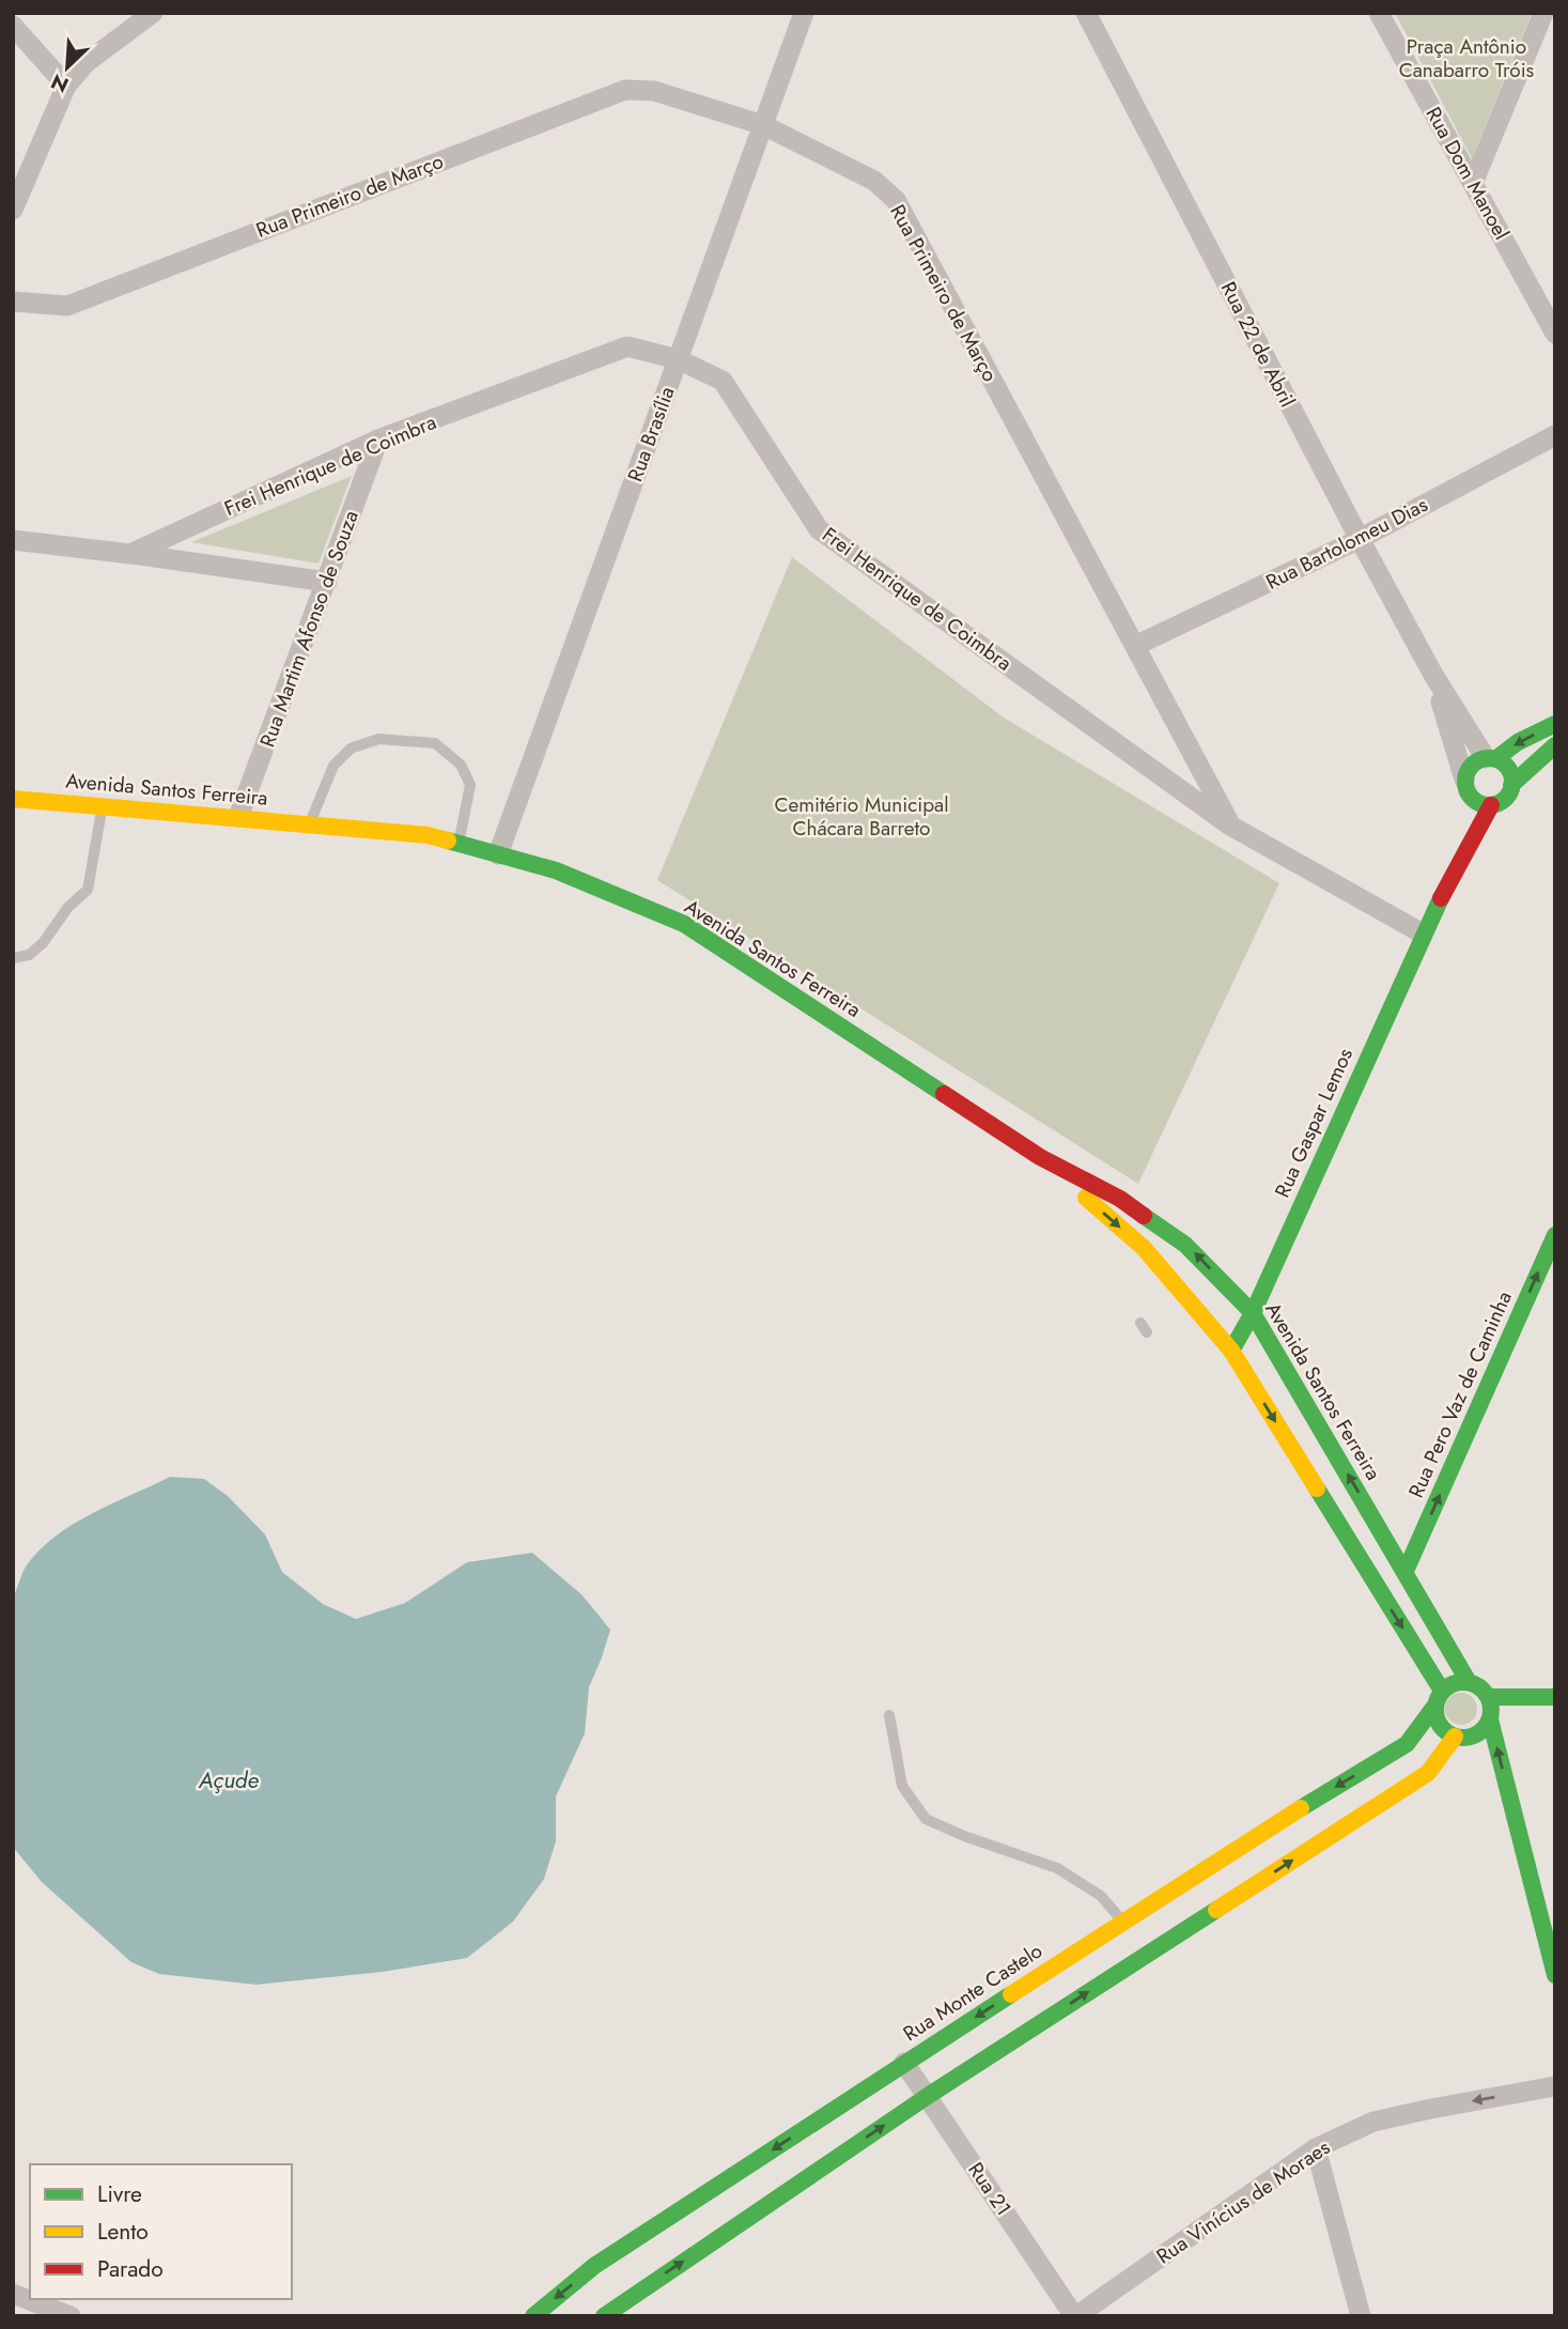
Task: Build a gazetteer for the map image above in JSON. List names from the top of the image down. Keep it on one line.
{"streets":{"street":["Rua Dom Manoel","Rua Primeiro de Março","Rua 22 de Abril","Rua Brasília","Frei Henrique de Coimbra","Rua Bartolomeu Dias","Rua Martim Afonso de Souza","Avenida Santos Ferreira","Rua Gaspar Lemos","Rua Pero Vaz de Caminha","Rua Monte Castelo","Rua 21","Rua Vinícius de Moraes"]},"crossings":[["Rua Primeiro de Março","Rua Brasília"],["Rua Primeiro de Março","Frei Henrique de Coimbra"],["Rua Primeiro de Março","Rua Bartolomeu Dias"],["Rua 22 de Abril","Rua Bartolomeu Dias"],["Rua 22 de Abril","Rua Gaspar Lemos"],["Rua Brasília","Frei Henrique de Coimbra"],["Rua Brasília","Avenida Santos Ferreira"],["Frei Henrique de Coimbra","Rua Martim Afonso de Souza"],["Frei Henrique de Coimbra","Rua Gaspar Lemos"],["Rua Martim Afonso de Souza","Avenida Santos Ferreira"],["Avenida Santos Ferreira","Rua Gaspar Lemos"],["Avenida Santos Ferreira","Rua Pero Vaz de Caminha"],["Avenida Santos Ferreira","Rua Monte Castelo"],["Rua Monte Castelo","Rua 21"],["Rua 21","Rua Vinícius de Moraes"]],"one_way":["Rua Pero Vaz de Caminha","Rua Vinícius de Moraes"],"water":["Açude"],"parks":["Praça Antônio Canabarro Tróis","Cemitério Municipal Chácara Barreto"],"legend":["Livre","Lento","Parado"],"north":"bottom left"}
